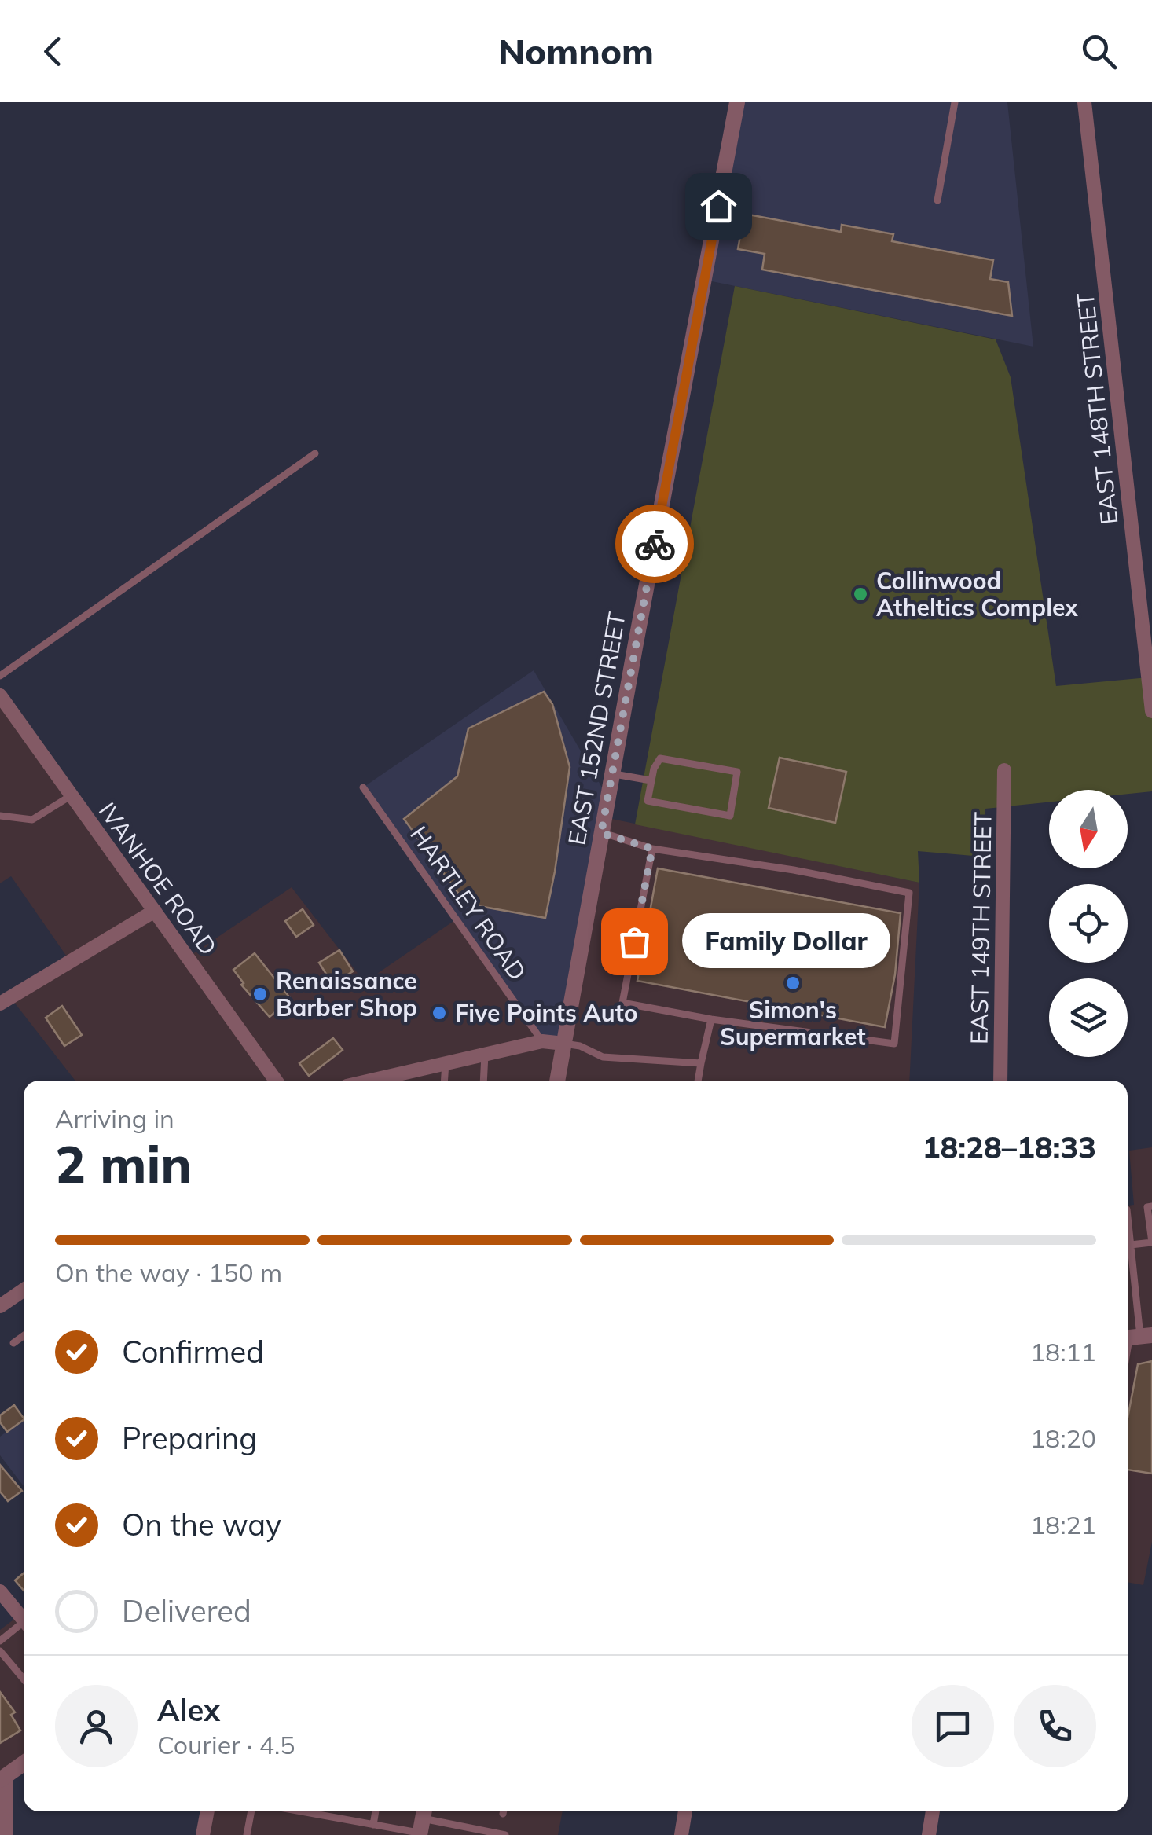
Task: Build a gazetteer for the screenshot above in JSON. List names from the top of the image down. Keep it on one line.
{"streets":{"street":["EAST 148TH STREET","EAST 152ND STREET","IVANHOE ROAD","EAST 149TH STREET"],"lane":["HARTLEY ROAD"]},"places":["Collinwood Atheltics Complex","Family Dollar","Simon's Supermarket","Renaissance Barber Shop","Five Points Auto"],"north":"bottom","page":{"header":"Nomnom","bubble":"Family Dollar","heading":["2 min","Arriving in","18:28–18:33"],"panel":["Alex","Courier · 4.5"],"bar":"On the way · 150 m","list":[["Confirmed","18:11"],["Preparing","18:20"],["On the way","18:21"],"Delivered"]}}
